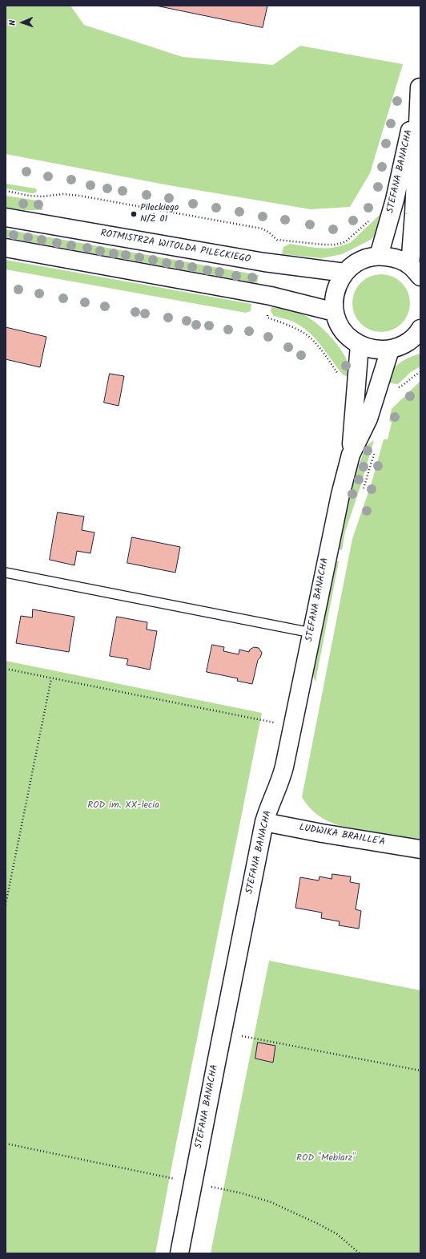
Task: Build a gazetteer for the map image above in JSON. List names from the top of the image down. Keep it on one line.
{"streets":{"street":["STEFANA BANACHA","ROTMISTRZA WITOLDA PILECKIEGO","LUDWIKA BRAILLE'A"]},"crossings":[["STEFANA BANACHA","LUDWIKA BRAILLE'A"]],"parks":["ROD im. XX-lecia","ROD \"Meblarz\""],"places":["Pileckiego N/Ż 01"],"north":"left"}
